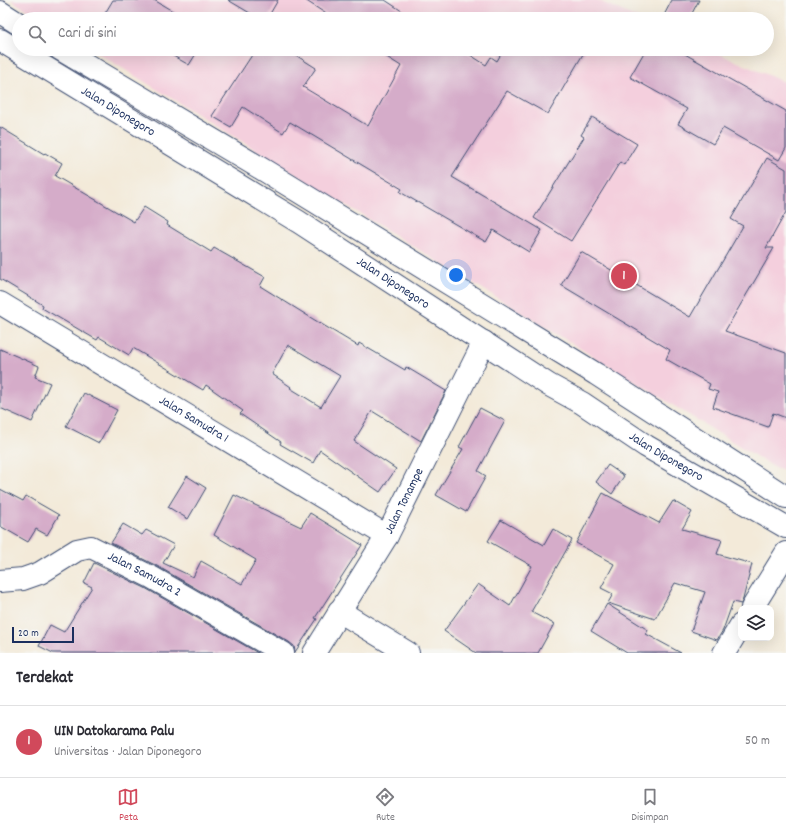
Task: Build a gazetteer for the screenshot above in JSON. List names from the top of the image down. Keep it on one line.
{"streets":{"main road":["Jalan Diponegoro","Jalan Samudra 1","Jalan Tonampe","Jalan Samudra 2"]},"crossings":[["Jalan Diponegoro","Jalan Tonampe"],["Jalan Samudra 1","Jalan Tonampe"]],"scale_bar":"20 m","page":{"search":"Cari di sini","pins":"1","scale":"20 m","heading":"Terdekat","list":[{"mark":"1","name":"UIN Datokarama Palu","note":"Universitas · Jalan Diponegoro","value":"50 m"}],"nav":["Peta","Rute","Disimpan"]}}
